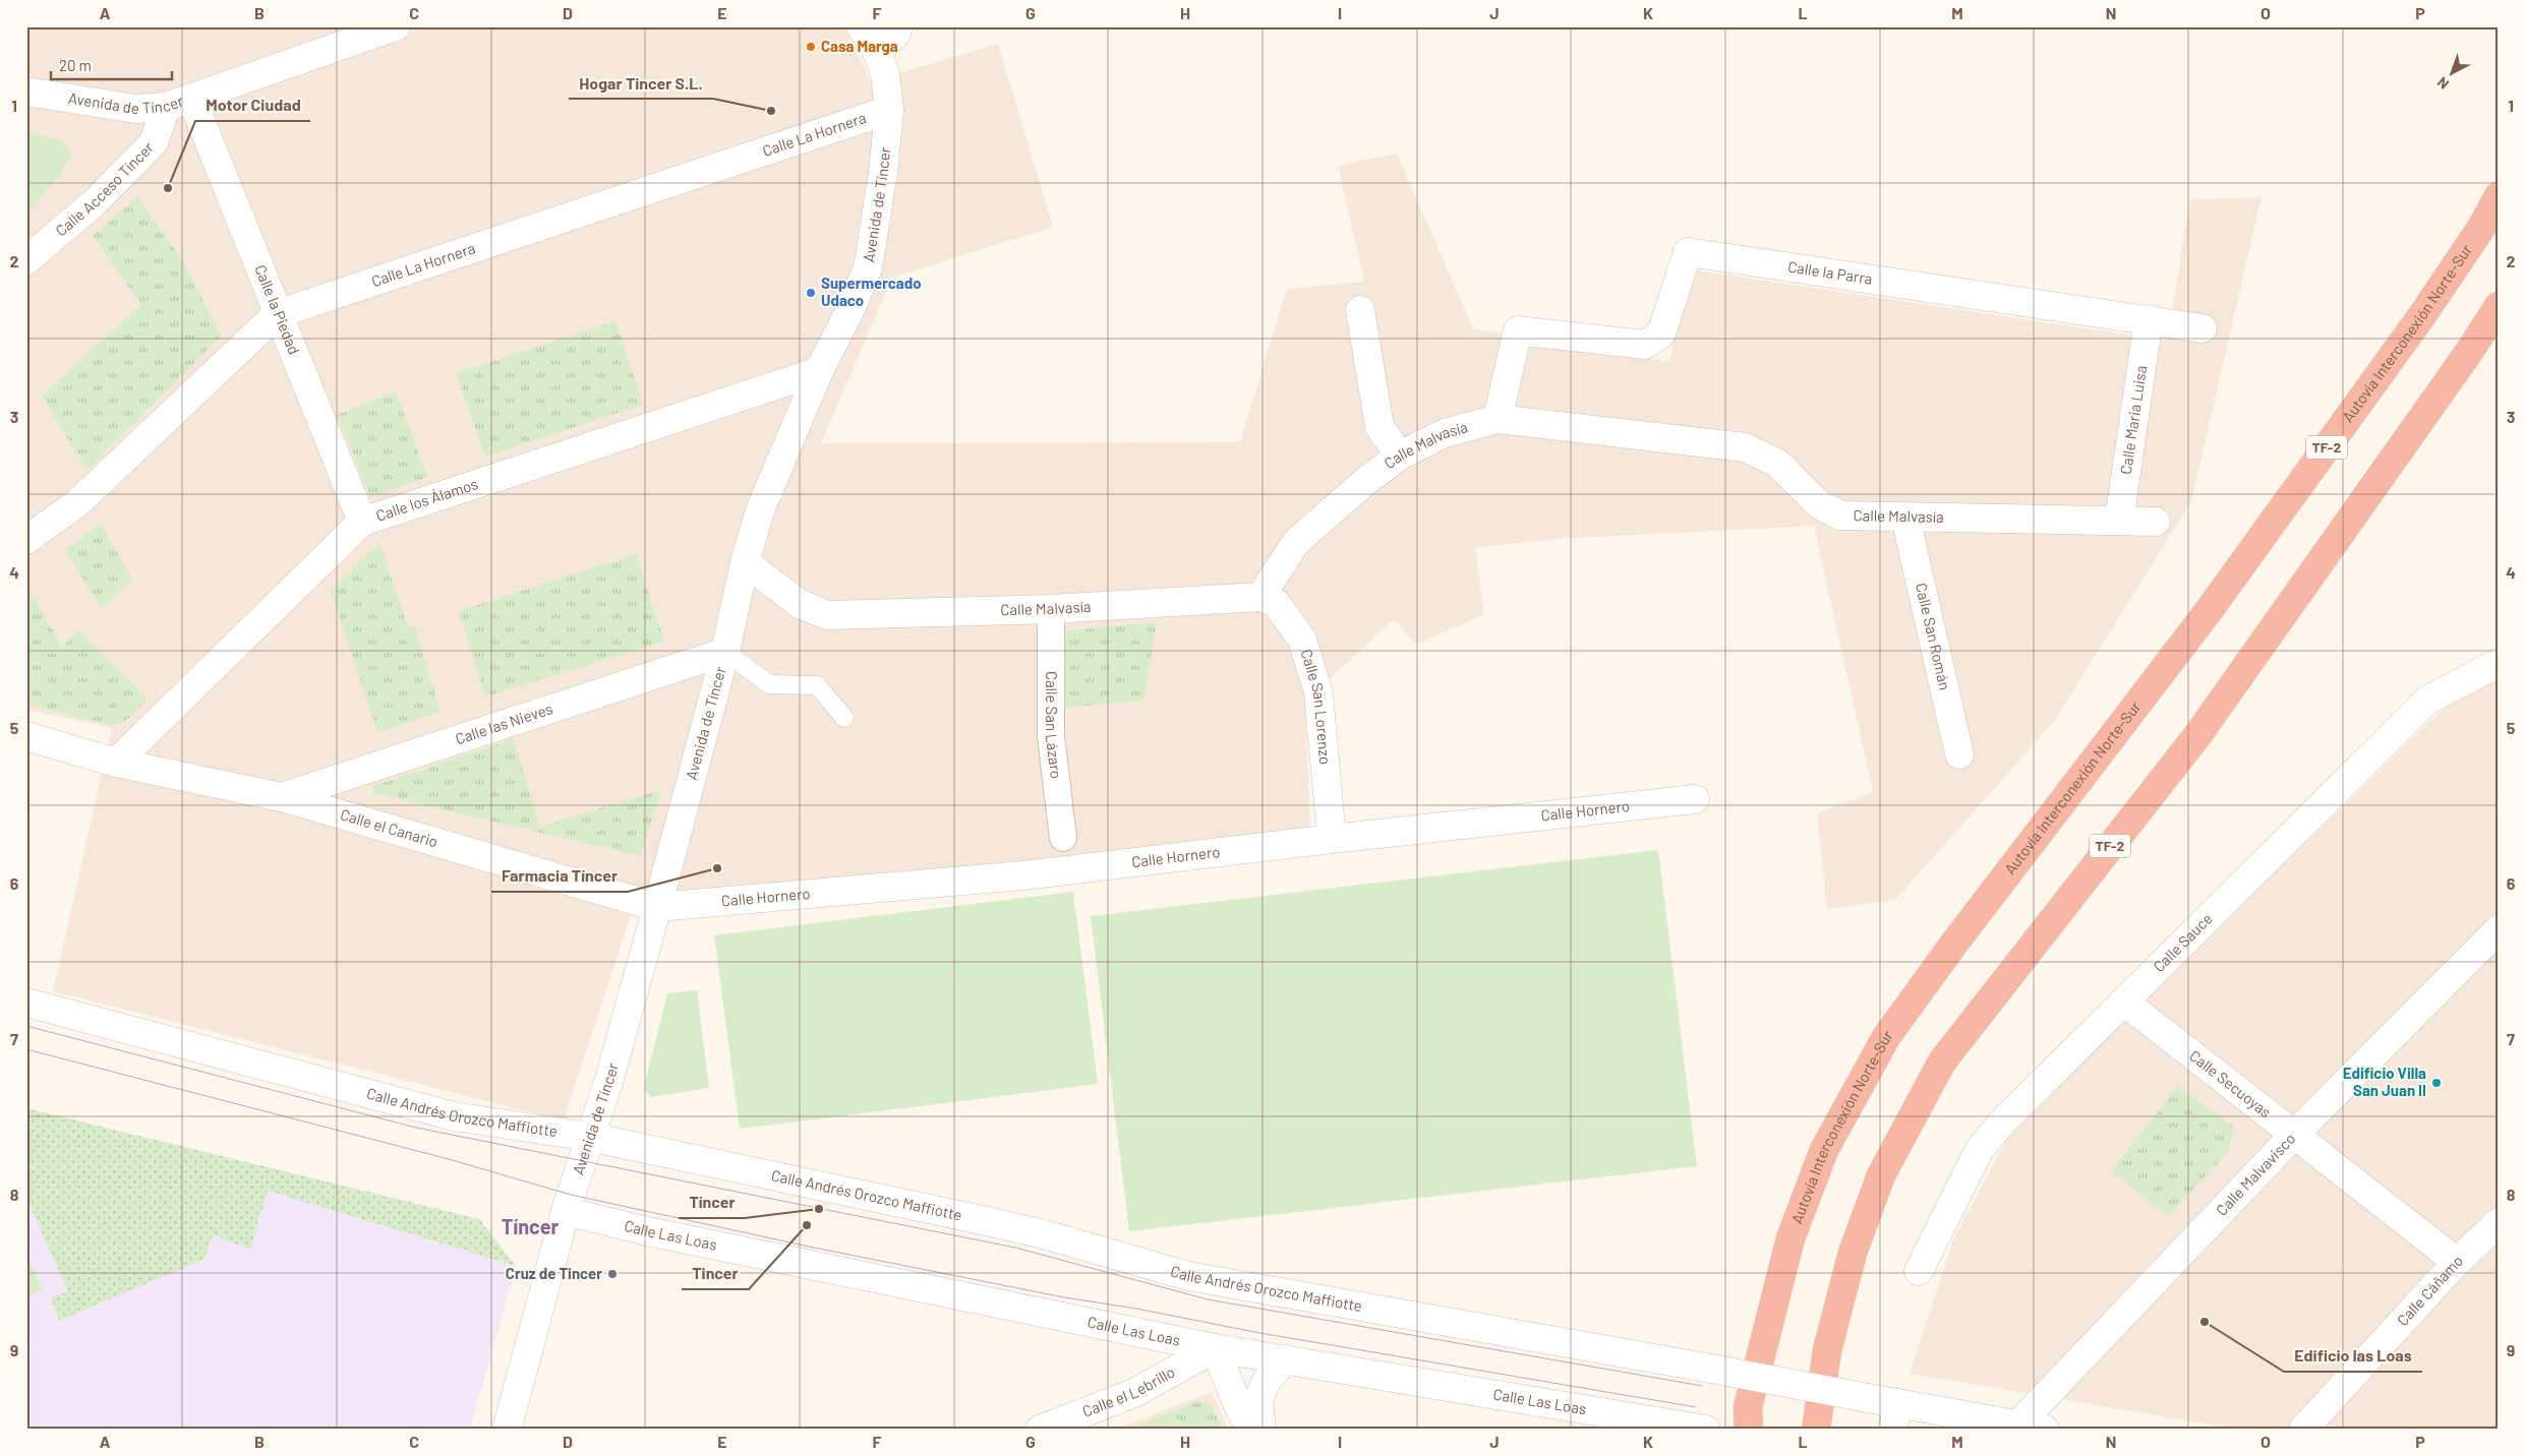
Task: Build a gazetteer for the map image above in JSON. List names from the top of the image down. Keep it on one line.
{"streets":{"highway":["Autovía Interconexión Norte-Sur","TF-2"],"street":["Avenida de Tíncer","Calle La Hornera","Calle Acceso Tíncer","Calle la Parra","Calle la Piedad","Calle Maria Luisa","Calle Malvasía","Calle los Álamos","Calle San Román","Calle San Lorenzo","Calle las Nieves","Calle San Lázaro","Calle Hornero","Calle el Canario","Calle Sauce","Calle Secuoyas","Calle Andrés Orozco Maffiotte","Calle Malvavisco","Calle Las Loas","Calle Cáñamo","Calle el Lebrillo"]},"crossings":[["Avenida de Tíncer","Calle La Hornera"],["Avenida de Tíncer","Calle Acceso Tíncer"],["Avenida de Tíncer","Calle la Piedad"],["Avenida de Tíncer","Calle Malvasía"],["Avenida de Tíncer","Calle los Álamos"],["Avenida de Tíncer","Calle las Nieves"],["Avenida de Tíncer","Calle Hornero"],["Avenida de Tíncer","Calle el Canario"],["Avenida de Tíncer","Calle Andrés Orozco Maffiotte"],["Avenida de Tíncer","Calle Las Loas"],["Calle La Hornera","Calle la Piedad"],["Calle la Parra","Calle Maria Luisa"],["Calle la Parra","Calle Malvasía"],["Calle la Piedad","Calle los Álamos"],["Calle Maria Luisa","Calle Malvasía"],["Calle Malvasía","Calle San Román"],["Calle Malvasía","Calle San Lorenzo"],["Calle Malvasía","Calle San Lázaro"],["Calle los Álamos","Calle el Canario"],["Calle San Lorenzo","Calle Hornero"],["Calle las Nieves","Calle el Canario"],["Calle Hornero","Calle el Canario"],["Calle Sauce","Calle Secuoyas"],["Calle Secuoyas","Calle Malvavisco"],["Calle Secuoyas","Calle Cáñamo"],["Calle Las Loas","Calle el Lebrillo"]],"districts":["Tíncer"],"places":["Casa Marga","Hogar Tincer S.L.","Motor Ciudad","Supermercado Udaco","Farmacia Tíncer","Edificio Villa San Juan II","Tíncer","Tincer","Cruz de Tincer","Edificio las Loas"],"scale_bar":"20 m","north":"bottom left","grid":{"columns":["A","B","C","D","E","F","G","H","I","J","K","L","M","N","O","P"],"rows":["1","2","3","4","5","6","7","8","9"]}}
